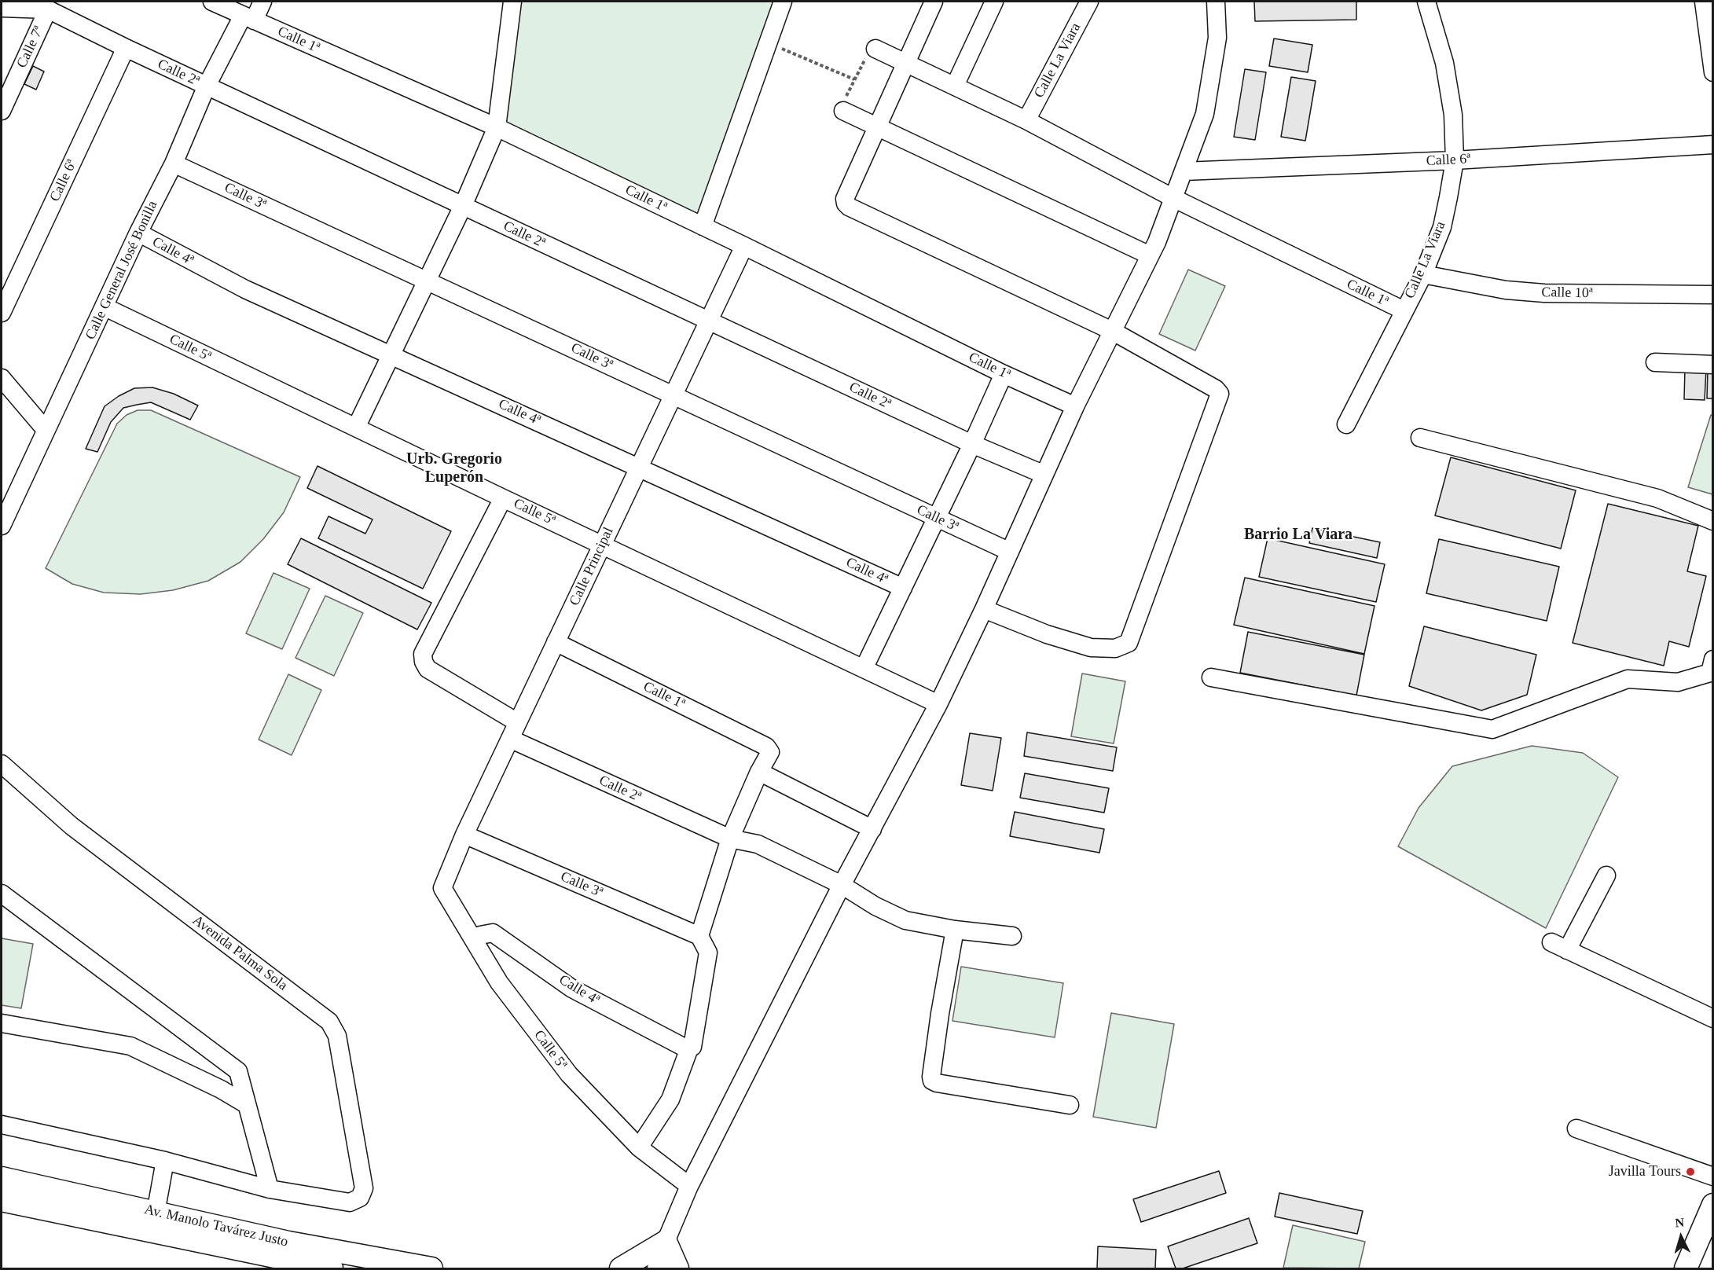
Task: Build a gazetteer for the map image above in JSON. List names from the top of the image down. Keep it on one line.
{"streets":{"main road":["Av. Manolo Tavárez Justo"],"street":["Calle 1ª","Calle 7ª","Calle La Viara","Calle 2ª","Calle 6ª","Calle 3ª","Calle 4ª","Calle General José Bonilla","Calle 10ª","Calle 5ª","Calle Principal","Avenida Palma Sola"]},"crossings":[["Calle 1ª","Calle La Viara"],["Calle 1ª","Calle General José Bonilla"],["Calle 1ª","Calle Principal"],["Calle 7ª","Calle 2ª"],["Calle La Viara","Calle 6ª"],["Calle La Viara","Calle 10ª"],["Calle 2ª","Calle 6ª"],["Calle 2ª","Calle General José Bonilla"],["Calle 2ª","Calle Principal"],["Calle 3ª","Calle General José Bonilla"],["Calle 3ª","Calle Principal"],["Calle 4ª","Calle General José Bonilla"],["Calle 4ª","Calle 5ª"],["Calle 4ª","Calle Principal"],["Calle General José Bonilla","Calle 5ª"],["Calle 5ª","Calle Principal"]],"districts":["Urb. Gregorio Luperón","Barrio La Viara"],"places":["Javilla Tours"],"north":"top"}
